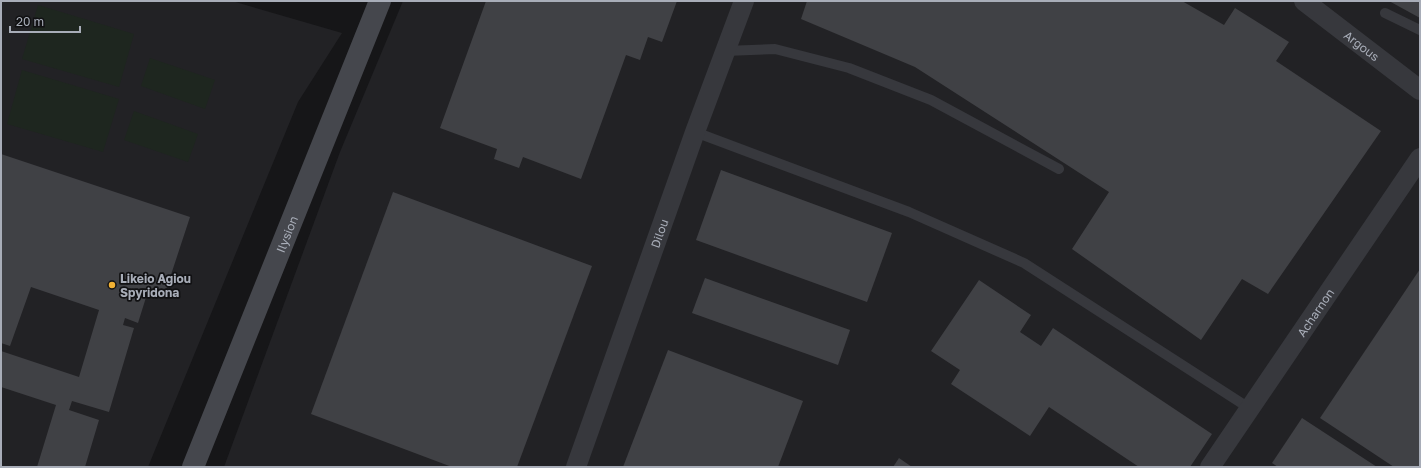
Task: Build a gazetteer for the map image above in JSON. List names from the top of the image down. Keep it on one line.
{"streets":{"street":["Argous","Ilysion","Dilou","Acharnon"]},"places":["Likeio Agiou Spyridona"],"scale_bar":"20 m"}
